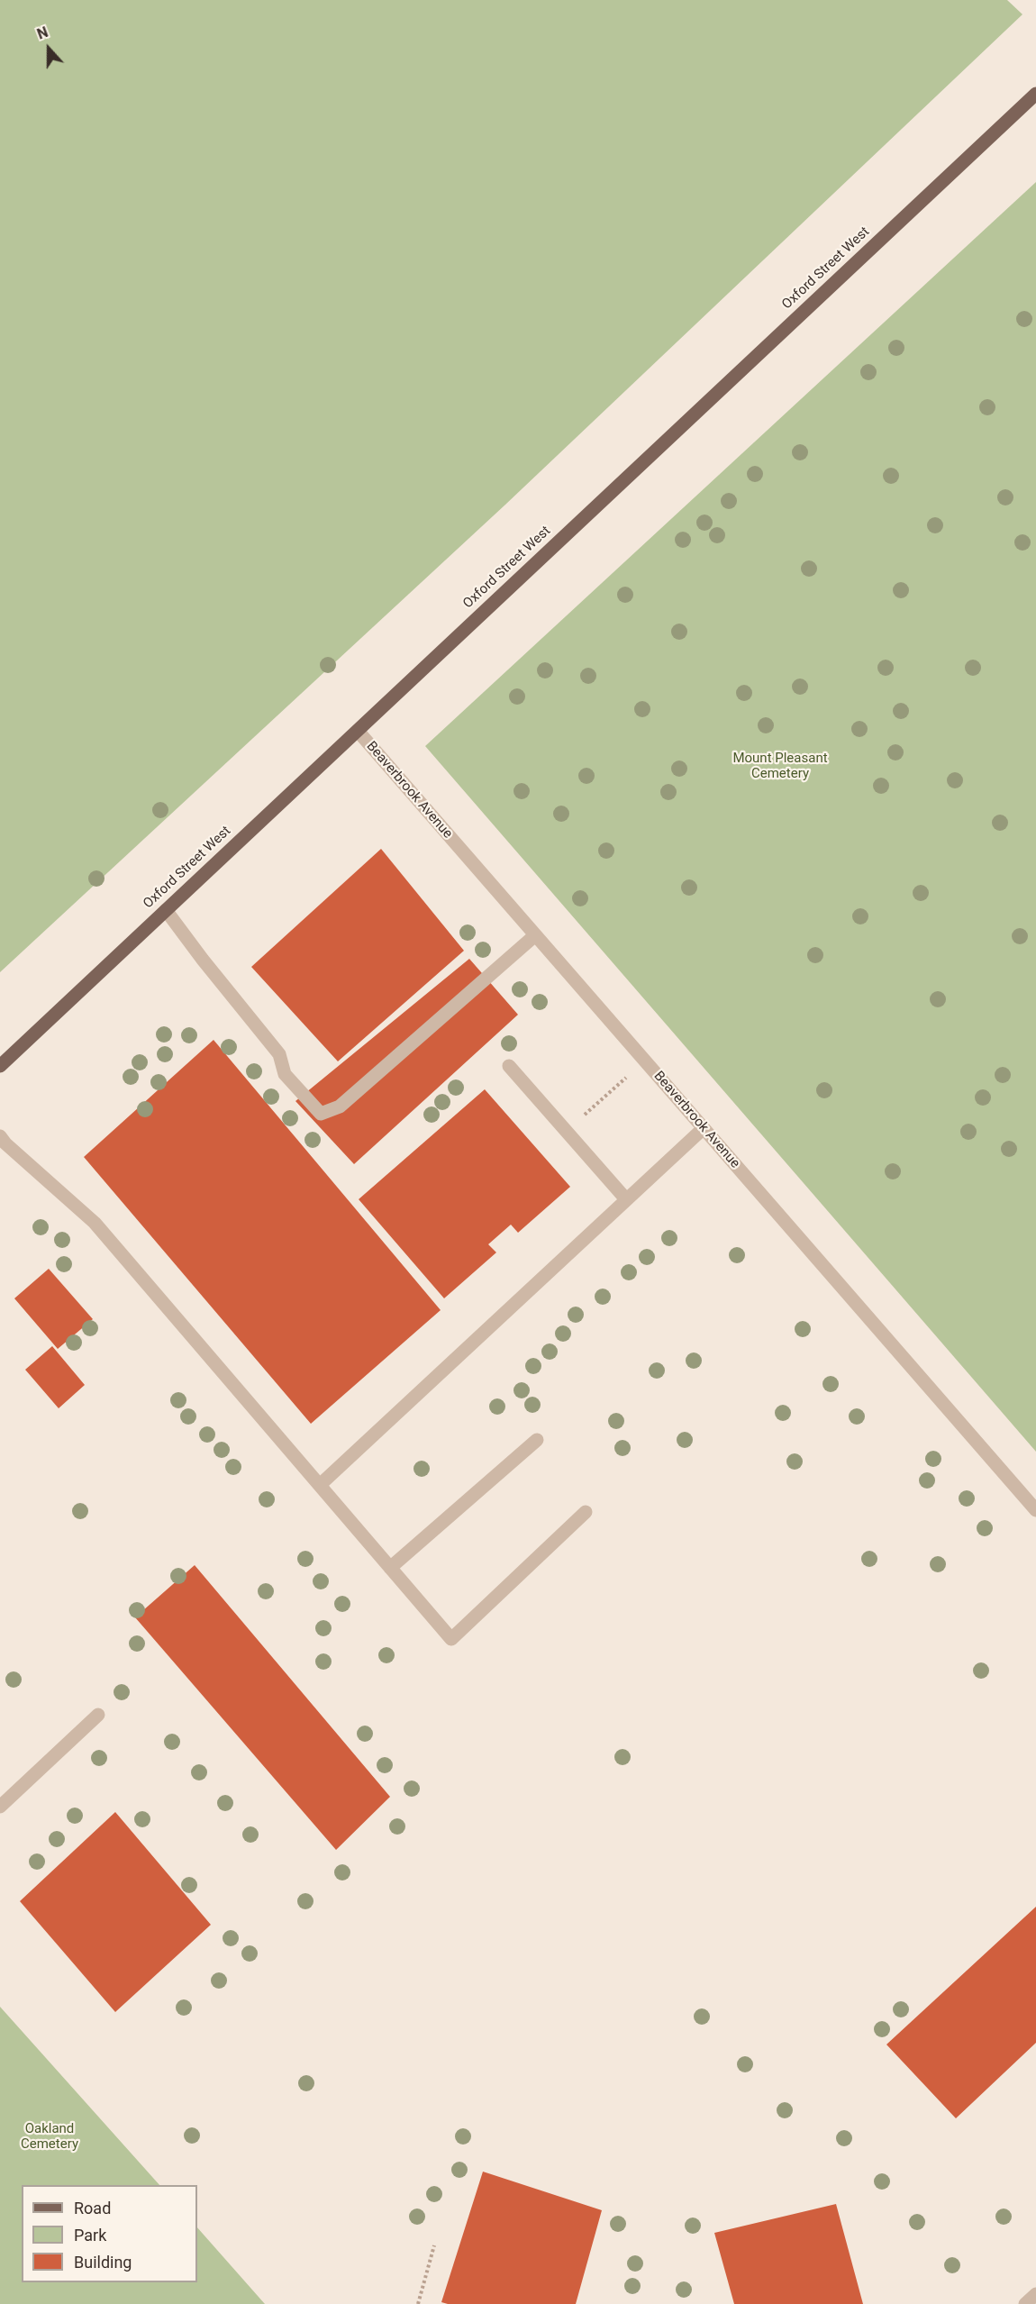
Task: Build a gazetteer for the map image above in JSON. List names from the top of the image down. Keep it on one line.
{"streets":{"main road":["Oxford Street West"],"street":["Beaverbrook Avenue"]},"crossings":[["Oxford Street West","Beaverbrook Avenue"]],"parks":["Mount Pleasant Cemetery","Oakland Cemetery"],"legend":["Road","Park","Building"],"north":"top"}
